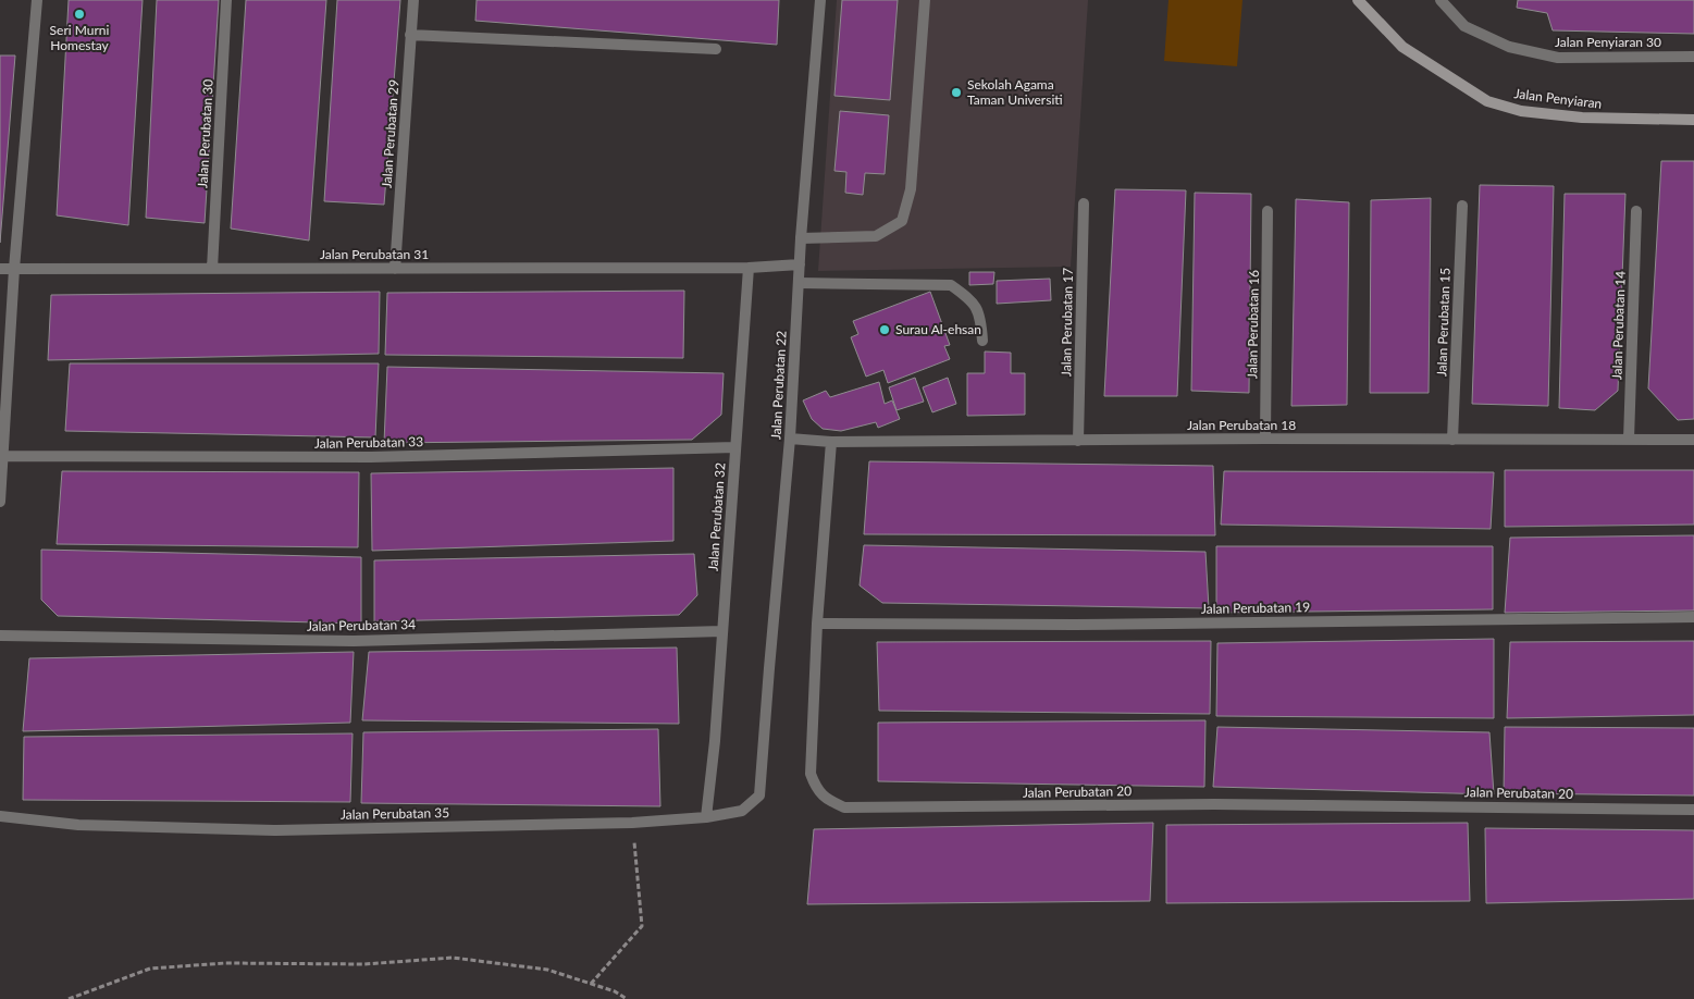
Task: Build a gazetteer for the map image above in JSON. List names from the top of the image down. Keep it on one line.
{"streets":{"street":["Jalan Penyiaran 30","Jalan Penyiaran","Jalan Perubatan 30","Jalan Perubatan 29","Jalan Perubatan 31","Jalan Perubatan 17","Jalan Perubatan 15","Jalan Perubatan 16","Jalan Perubatan 14","Jalan Perubatan 22","Jalan Perubatan 18","Jalan Perubatan 33","Jalan Perubatan 32","Jalan Perubatan 19","Jalan Perubatan 34","Jalan Perubatan 20","Jalan Perubatan 35"]},"crossings":[["Jalan Perubatan 30","Jalan Perubatan 31"],["Jalan Perubatan 29","Jalan Perubatan 31"],["Jalan Perubatan 31","Jalan Perubatan 32"],["Jalan Perubatan 17","Jalan Perubatan 18"],["Jalan Perubatan 15","Jalan Perubatan 18"],["Jalan Perubatan 16","Jalan Perubatan 18"],["Jalan Perubatan 14","Jalan Perubatan 18"],["Jalan Perubatan 22","Jalan Perubatan 18"],["Jalan Perubatan 22","Jalan Perubatan 35"],["Jalan Perubatan 18","Jalan Perubatan 20"],["Jalan Perubatan 33","Jalan Perubatan 32"],["Jalan Perubatan 32","Jalan Perubatan 34"],["Jalan Perubatan 32","Jalan Perubatan 35"],["Jalan Perubatan 19","Jalan Perubatan 20"]],"places":["Seri Murni Homestay","Sekolah Agama Taman Universiti","Surau Al-ehsan"]}
